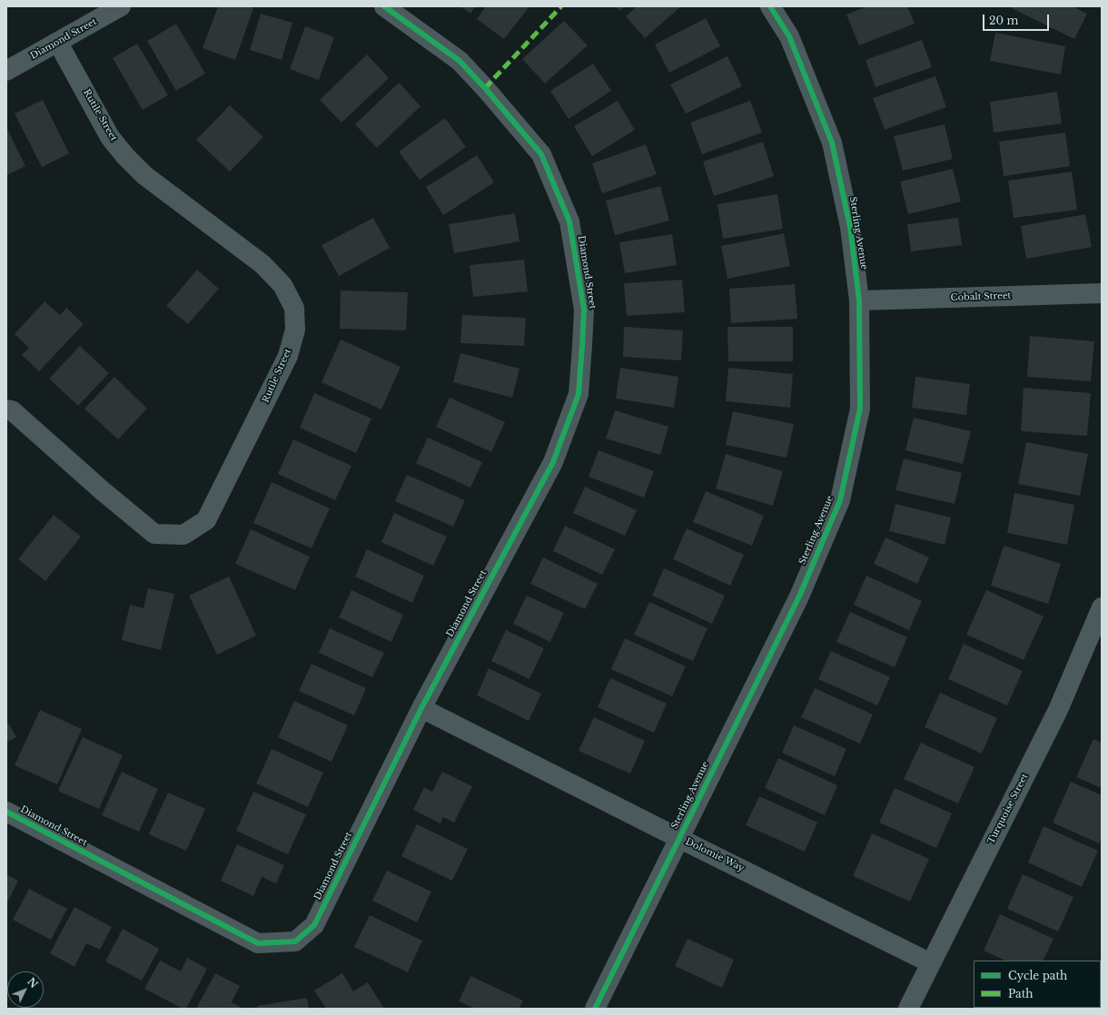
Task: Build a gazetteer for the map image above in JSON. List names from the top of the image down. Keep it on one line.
{"streets":{"street":["Diamond Street","Rutile Street","Sterling Avenue","Cobalt Street","Turquoise Street","Dolomie Way"]},"crossings":[["Diamond Street","Rutile Street"],["Diamond Street","Dolomie Way"],["Sterling Avenue","Cobalt Street"],["Sterling Avenue","Dolomie Way"],["Turquoise Street","Dolomie Way"]],"legend":["Cycle path","Path"],"scale_bar":"20 m","north":"top right"}
